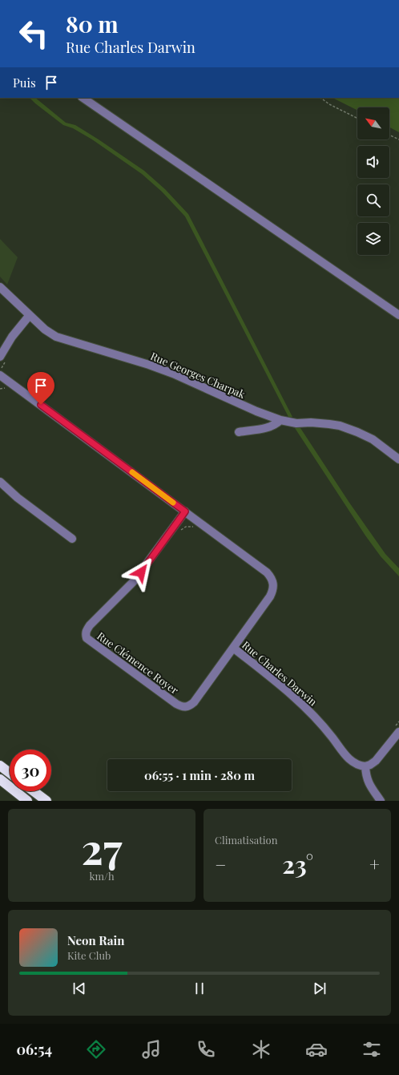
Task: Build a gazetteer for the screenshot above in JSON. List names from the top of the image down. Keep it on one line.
{"streets":{"street":["Rue Georges Charpak","Rue Clémence Royer","Rue Charles Darwin"]},"crossings":[["Rue Clémence Royer","Rue Charles Darwin"]],"north":"top left","page":{"turn":["80 m","Rue Charles Darwin"],"then":"Puis","limit":"30","trip":"06:55 · 1 min · 280 m","tile":[["27","km/h"],"Climatisation"],"heat":["−","23°","+"],"song":["Neon Rain","Kite Club"],"tabs":"06:54"}}
